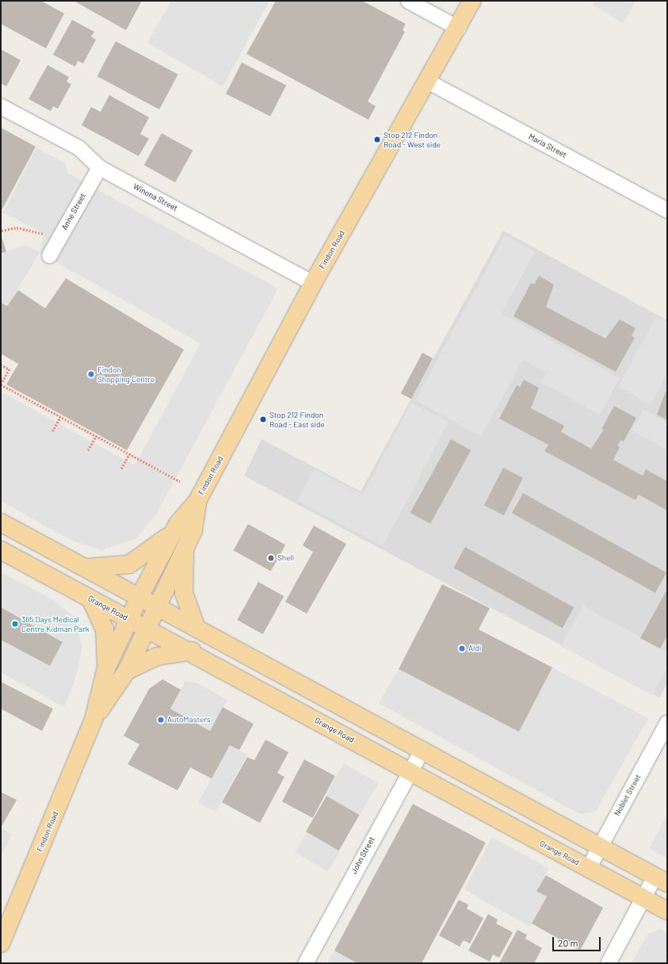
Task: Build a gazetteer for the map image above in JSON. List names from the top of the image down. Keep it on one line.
{"streets":{"main road":["Findon Road","Grange Road"],"street":["Maria Street","Winona Street","Anne Street","Noblet Street","John Street"]},"crossings":[["Maria Street","Findon Road"],["Winona Street","Anne Street"],["Winona Street","Findon Road"],["Findon Road","Grange Road"],["Grange Road","Noblet Street"],["Grange Road","John Street"]],"places":["Stop 212 Findon Road - West side","Findon Shopping Centre","Stop 212 Findon Road - East side","Shell","365 Days Medical Centre Kidman Park","Aldi","AutoMasters"],"scale_bar":"20 m"}
